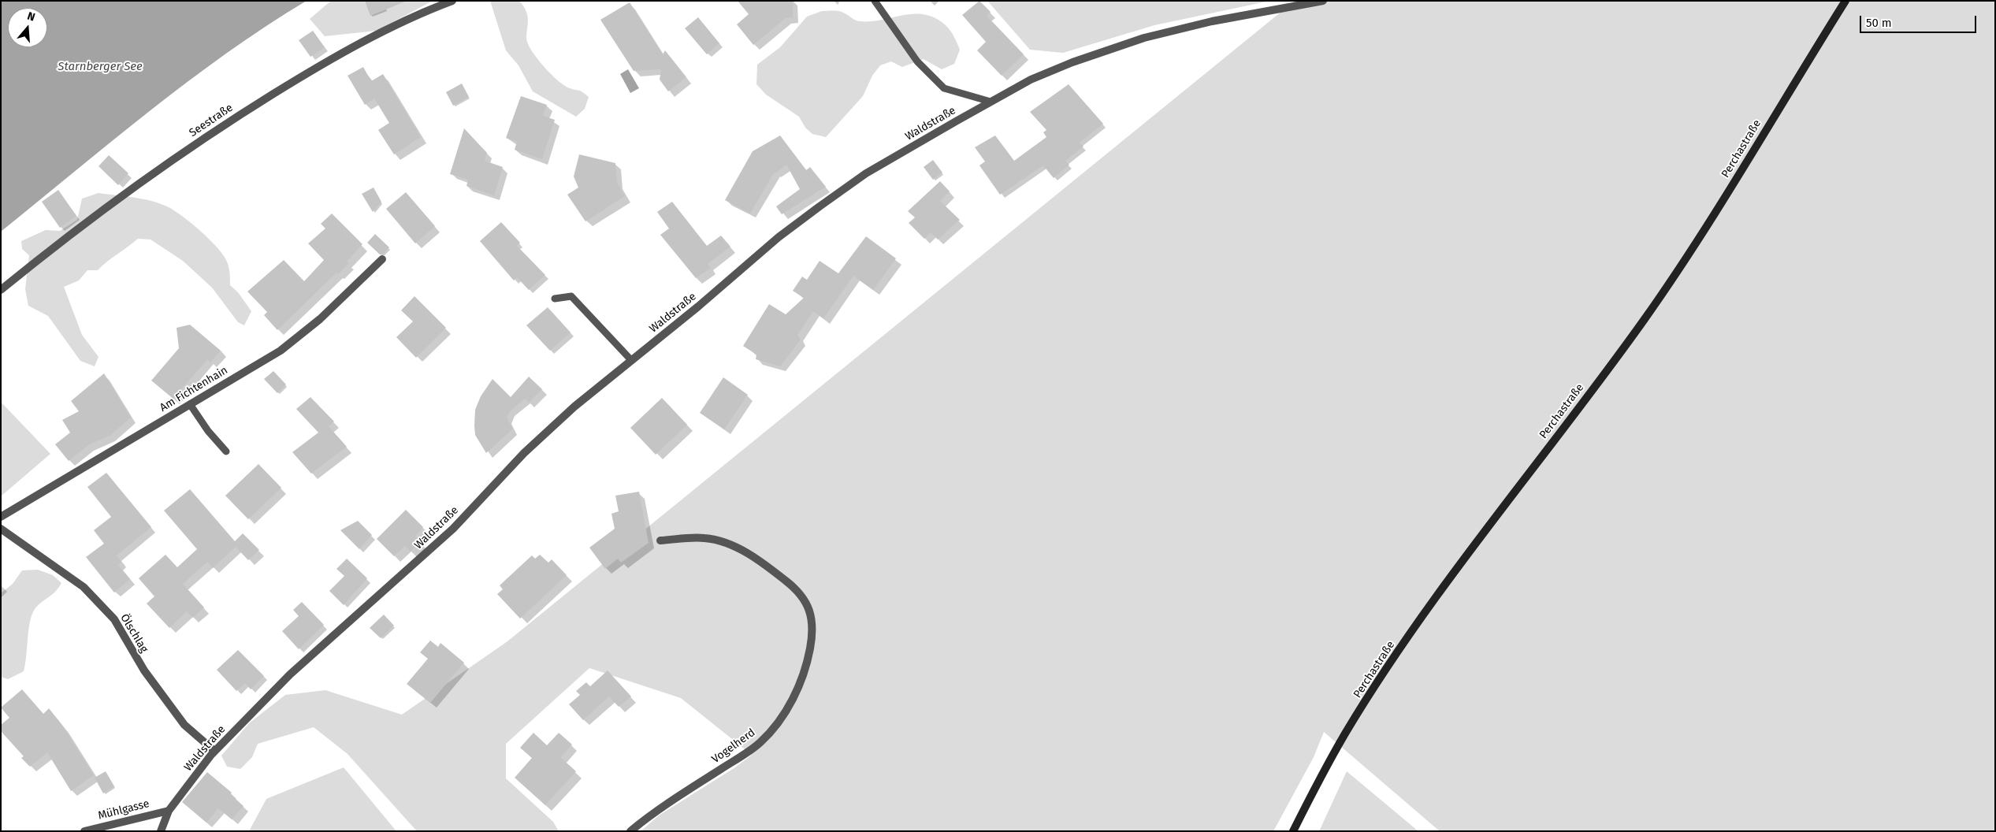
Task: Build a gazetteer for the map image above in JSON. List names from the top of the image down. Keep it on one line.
{"streets":{"main road":["Perchastraße"],"street":["Seestraße","Waldstraße","Am Fichtenhain","Ölschlag","Vogelherd","Mühlgasse"]},"crossings":[["Waldstraße","Ölschlag"],["Waldstraße","Mühlgasse"]],"water":["Starnberger See"],"scale_bar":"50 m","north":"top"}
